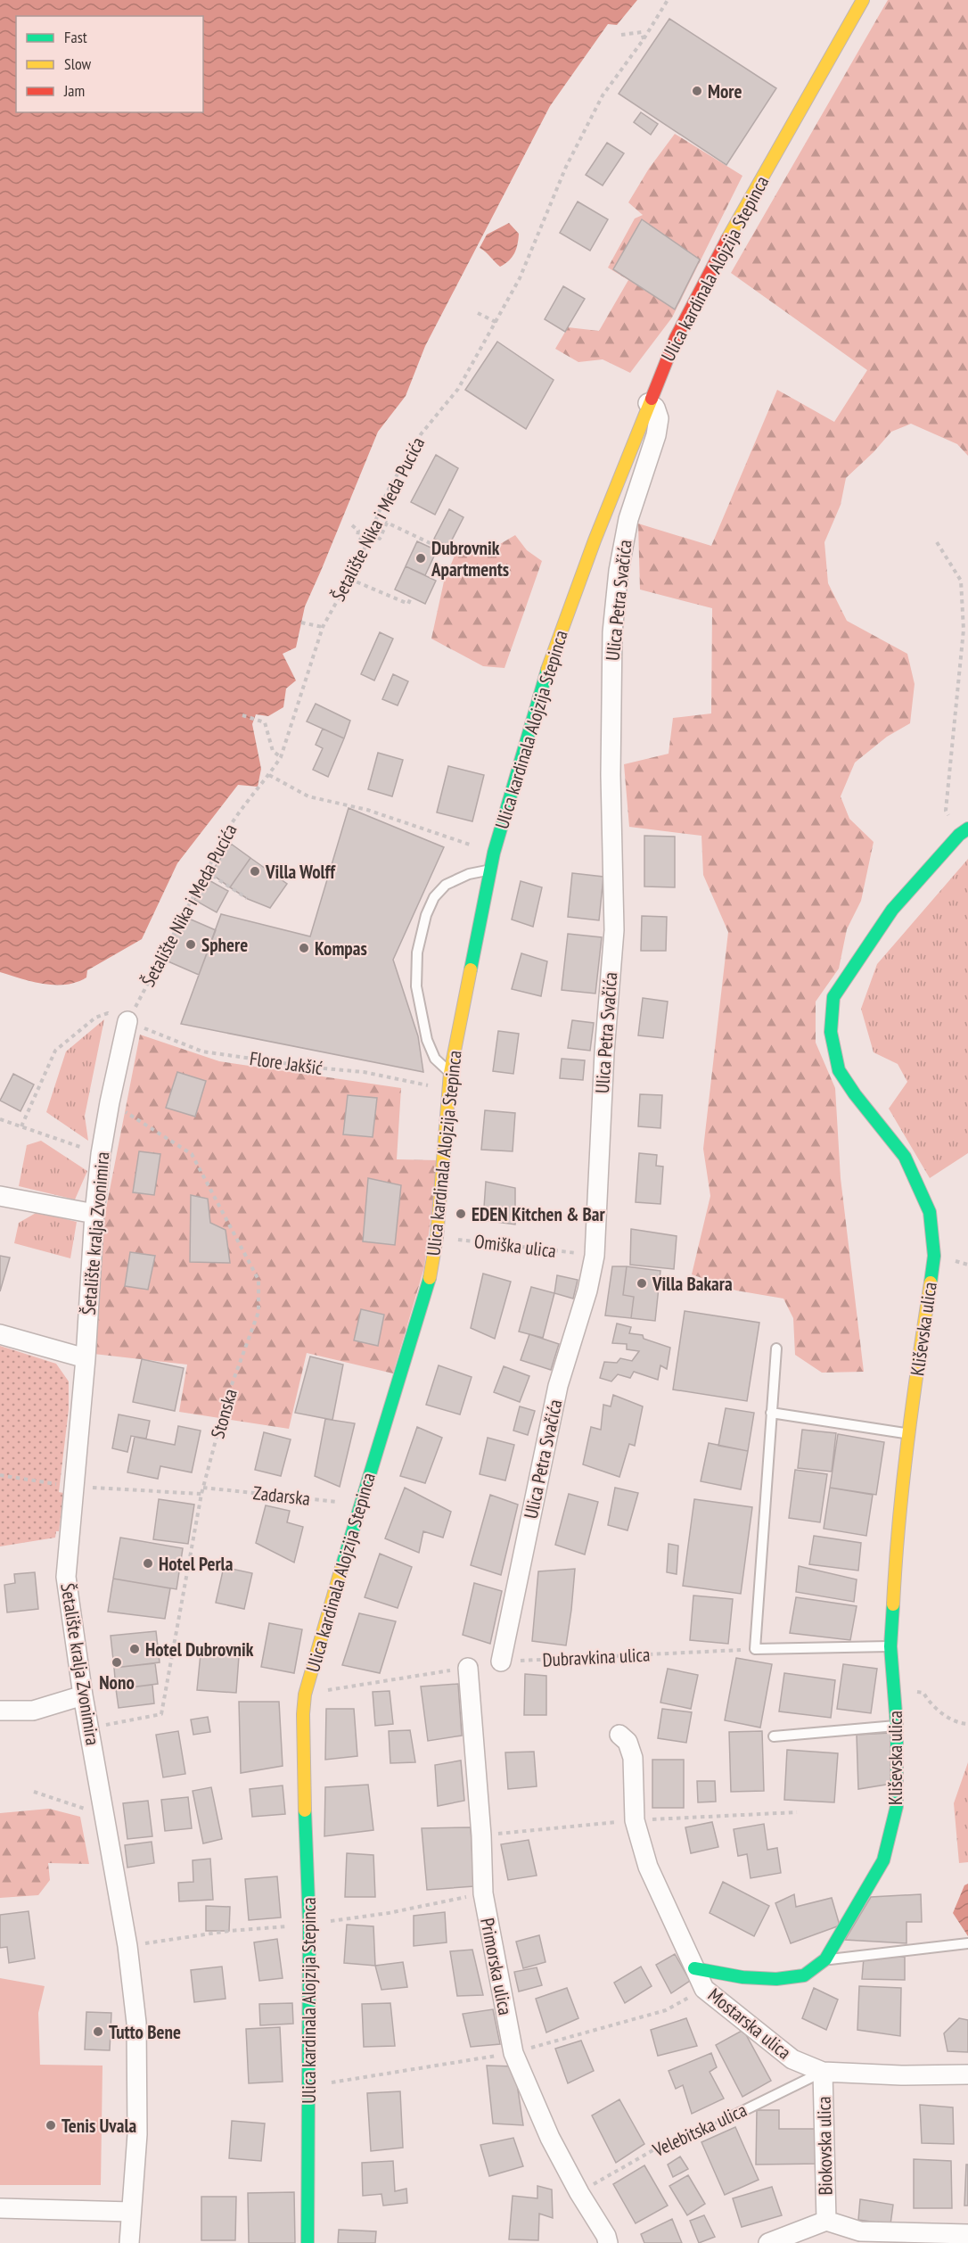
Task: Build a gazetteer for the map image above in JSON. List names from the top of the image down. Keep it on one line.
{"streets":{"street":["Ulica kardinala Alojzija Stepinca","Ulica Petra Svačića","Šetalište kralja Zvonimira","Kliševska ulica","Primorska ulica","Mostarska ulica","Biokovska ulica"],"lane":["Velebitska ulica"],"path":["Šetalište Nika i Meda Pucića","Flore Jakšić","Omiška ulica","Stonska","Zadarska","Dubravkina ulica"]},"crossings":[["Ulica kardinala Alojzija Stepinca","Ulica Petra Svačića"],["Ulica kardinala Alojzija Stepinca","Flore Jakšić"],["Ulica kardinala Alojzija Stepinca","Omiška ulica"],["Ulica kardinala Alojzija Stepinca","Zadarska"],["Šetalište Nika i Meda Pucića","Flore Jakšić"],["Šetalište Nika i Meda Pucića","Šetalište kralja Zvonimira"],["Ulica Petra Svačića","Omiška ulica"],["Ulica Petra Svačića","Dubravkina ulica"],["Flore Jakšić","Šetalište kralja Zvonimira"],["Šetalište kralja Zvonimira","Stonska"],["Kliševska ulica","Mostarska ulica"],["Stonska","Zadarska"],["Primorska ulica","Velebitska ulica"],["Mostarska ulica","Velebitska ulica"],["Mostarska ulica","Biokovska ulica"],["Velebitska ulica","Biokovska ulica"]],"places":["More","Dubrovnik Apartments","Villa Wolff","Sphere","Kompas","EDEN Kitchen & Bar","Villa Bakara","Hotel Perla","Hotel Dubrovnik","Nono","Tutto Bene","Tenis Uvala"],"legend":["Fast","Slow","Jam"]}
